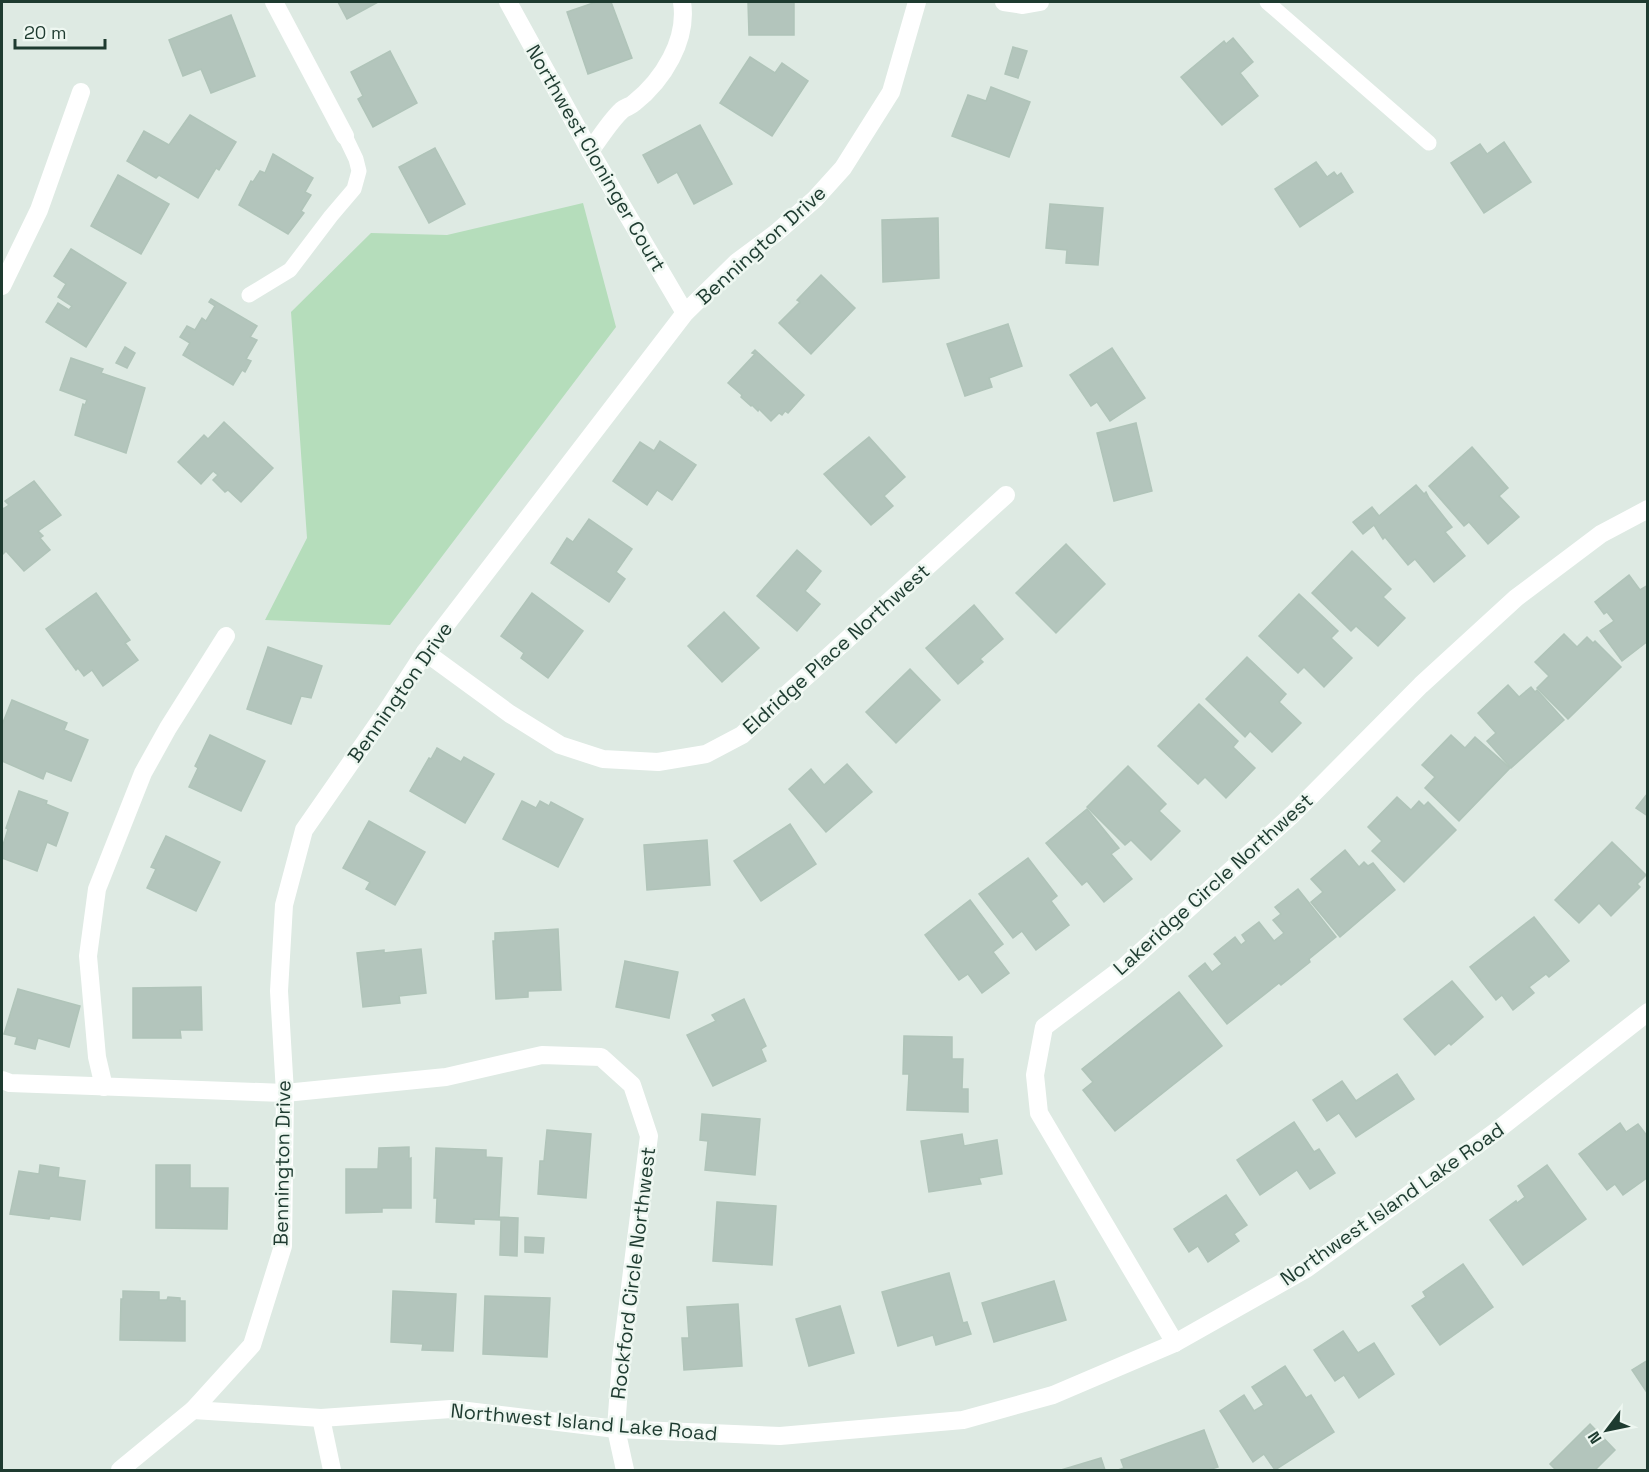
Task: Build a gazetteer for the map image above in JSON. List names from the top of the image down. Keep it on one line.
{"streets":{"street":["Northwest Cloninger Court","Bennington Drive","Eldridge Place Northwest","Lakeridge Circle Northwest","Northwest Island Lake Road","Rockford Circle Northwest"]},"crossings":[["Northwest Cloninger Court","Bennington Drive"],["Bennington Drive","Eldridge Place Northwest"],["Bennington Drive","Northwest Island Lake Road"],["Bennington Drive","Rockford Circle Northwest"],["Lakeridge Circle Northwest","Northwest Island Lake Road"],["Northwest Island Lake Road","Rockford Circle Northwest"]],"scale_bar":"20 m","north":"bottom left"}
